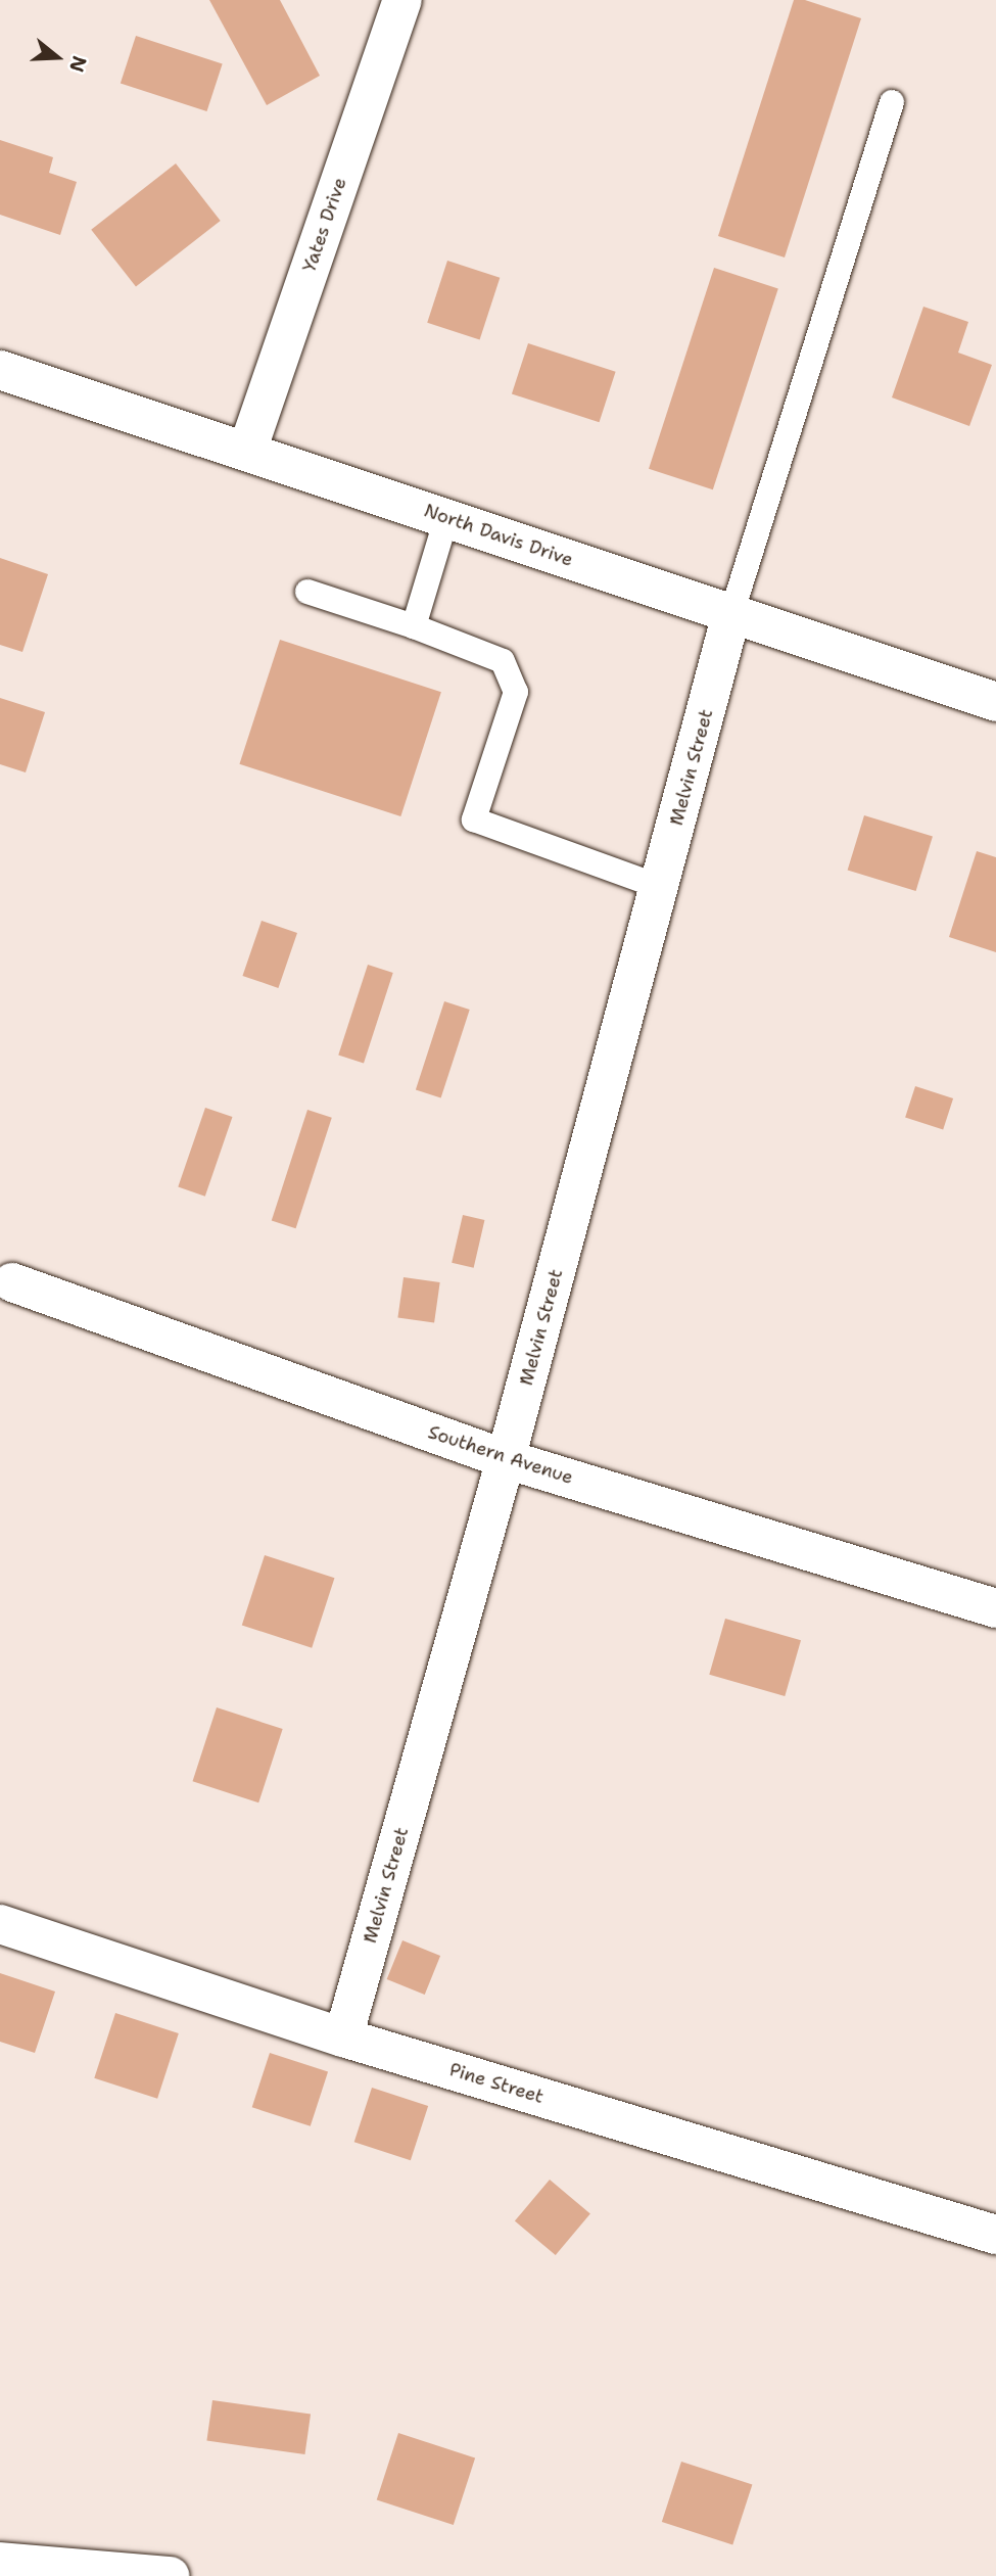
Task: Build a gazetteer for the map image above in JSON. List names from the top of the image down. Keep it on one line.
{"streets":{"street":["Yates Drive","North Davis Drive","Melvin Street","Southern Avenue","Pine Street"]},"crossings":[["Yates Drive","North Davis Drive"],["North Davis Drive","Melvin Street"],["Melvin Street","Southern Avenue"],["Melvin Street","Pine Street"]],"north":"right"}
